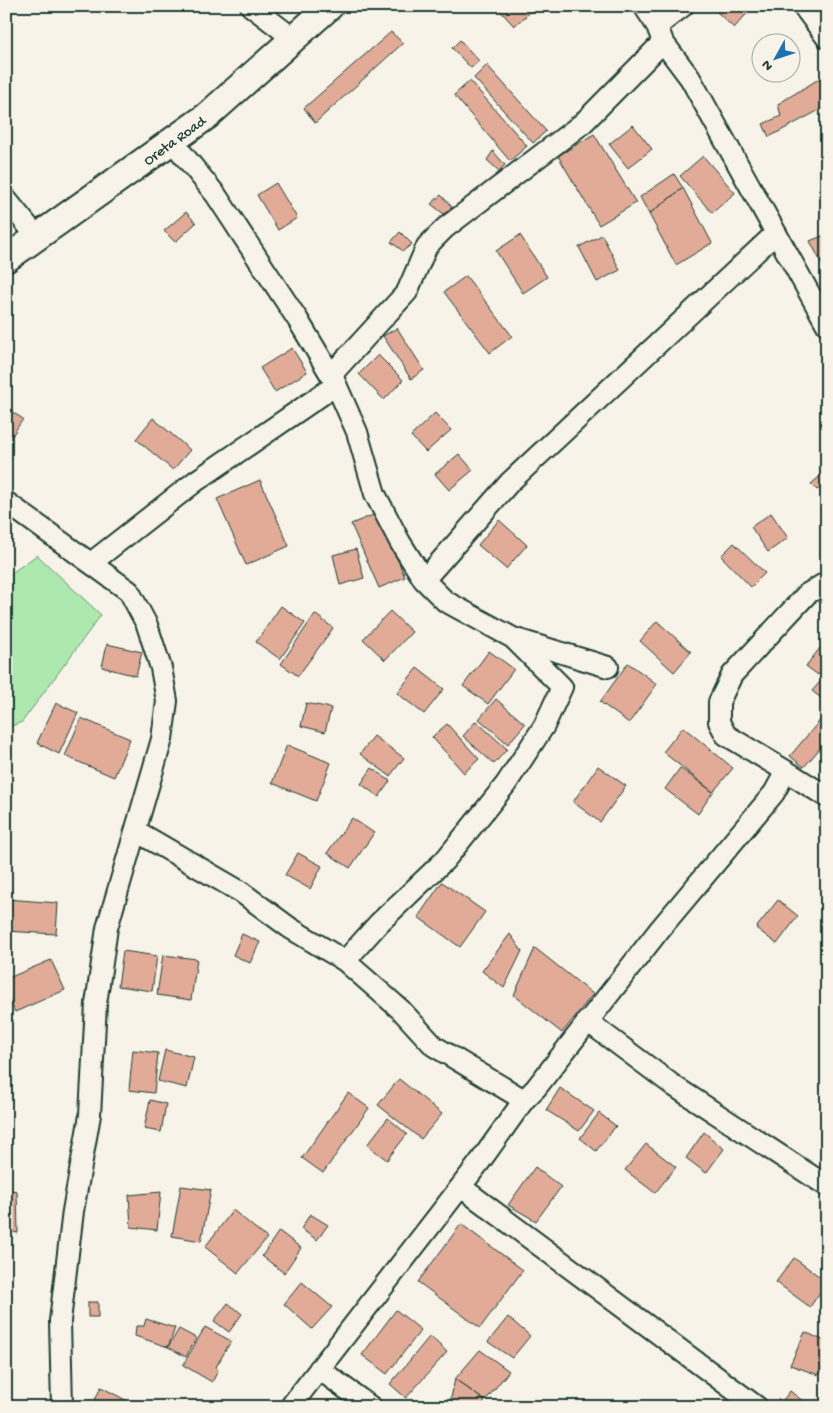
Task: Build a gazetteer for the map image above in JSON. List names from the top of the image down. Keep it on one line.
{"streets":{"street":["Oreta Road"]},"north":"bottom left"}
